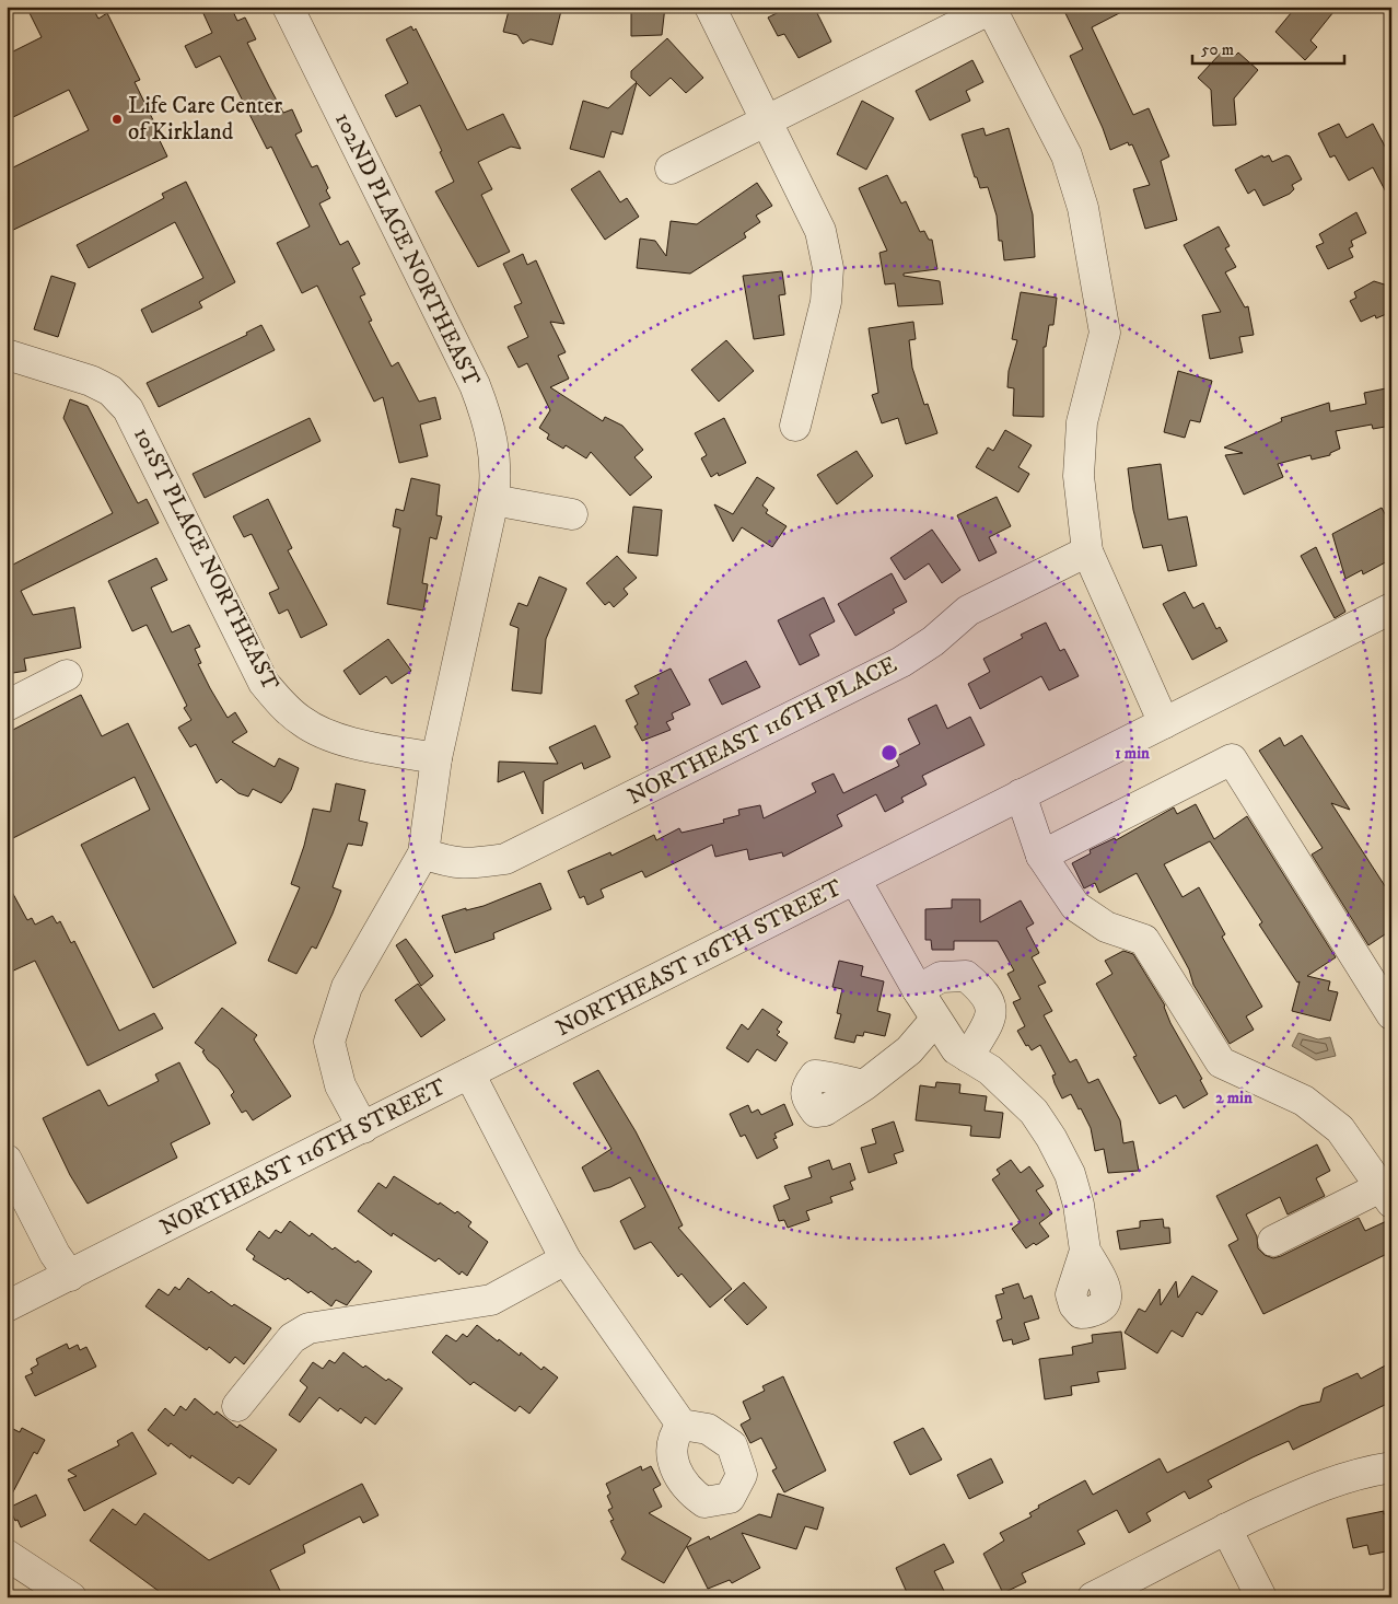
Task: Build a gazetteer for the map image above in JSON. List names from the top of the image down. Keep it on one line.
{"streets":{"street":["102ND PLACE NORTHEAST","101ST PLACE NORTHEAST","NORTHEAST 116TH PLACE","NORTHEAST 116TH STREET"]},"crossings":[["102ND PLACE NORTHEAST","101ST PLACE NORTHEAST"]],"places":["Life Care Center of Kirkland"],"scale_bar":"50 m","rings":["1 min","2 min"]}
